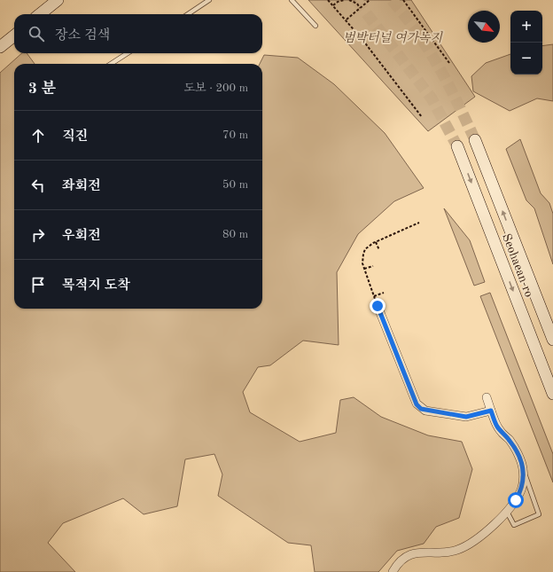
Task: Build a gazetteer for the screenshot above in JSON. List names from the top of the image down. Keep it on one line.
{"streets":{"main road":["Seohaean-ro"]},"parks":["범박터널 여가녹지"],"north":"bottom right","page":{"map_buttons":["+","−"],"search":"장소 검색","heading":["3 분","도보 · 200 m"],"list":[["직진","70 m"],["좌회전","50 m"],["우회전","80 m"],"목적지 도착"]}}
